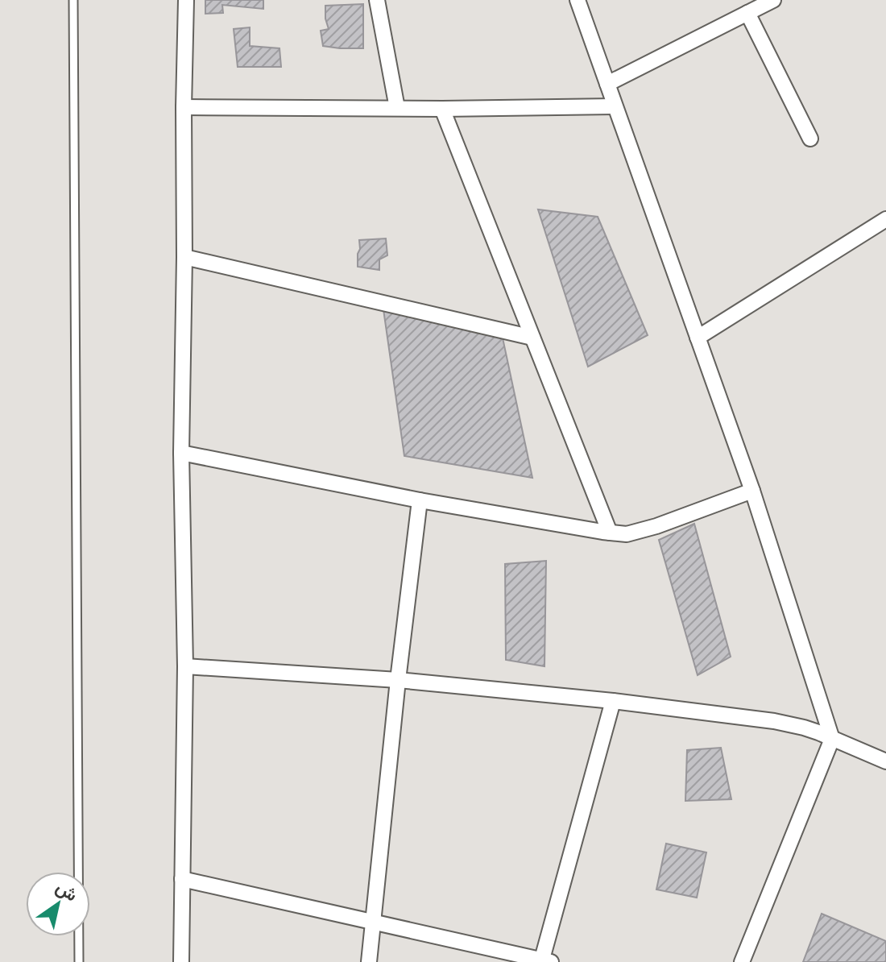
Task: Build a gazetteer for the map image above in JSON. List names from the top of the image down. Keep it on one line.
{"north":"top right"}
